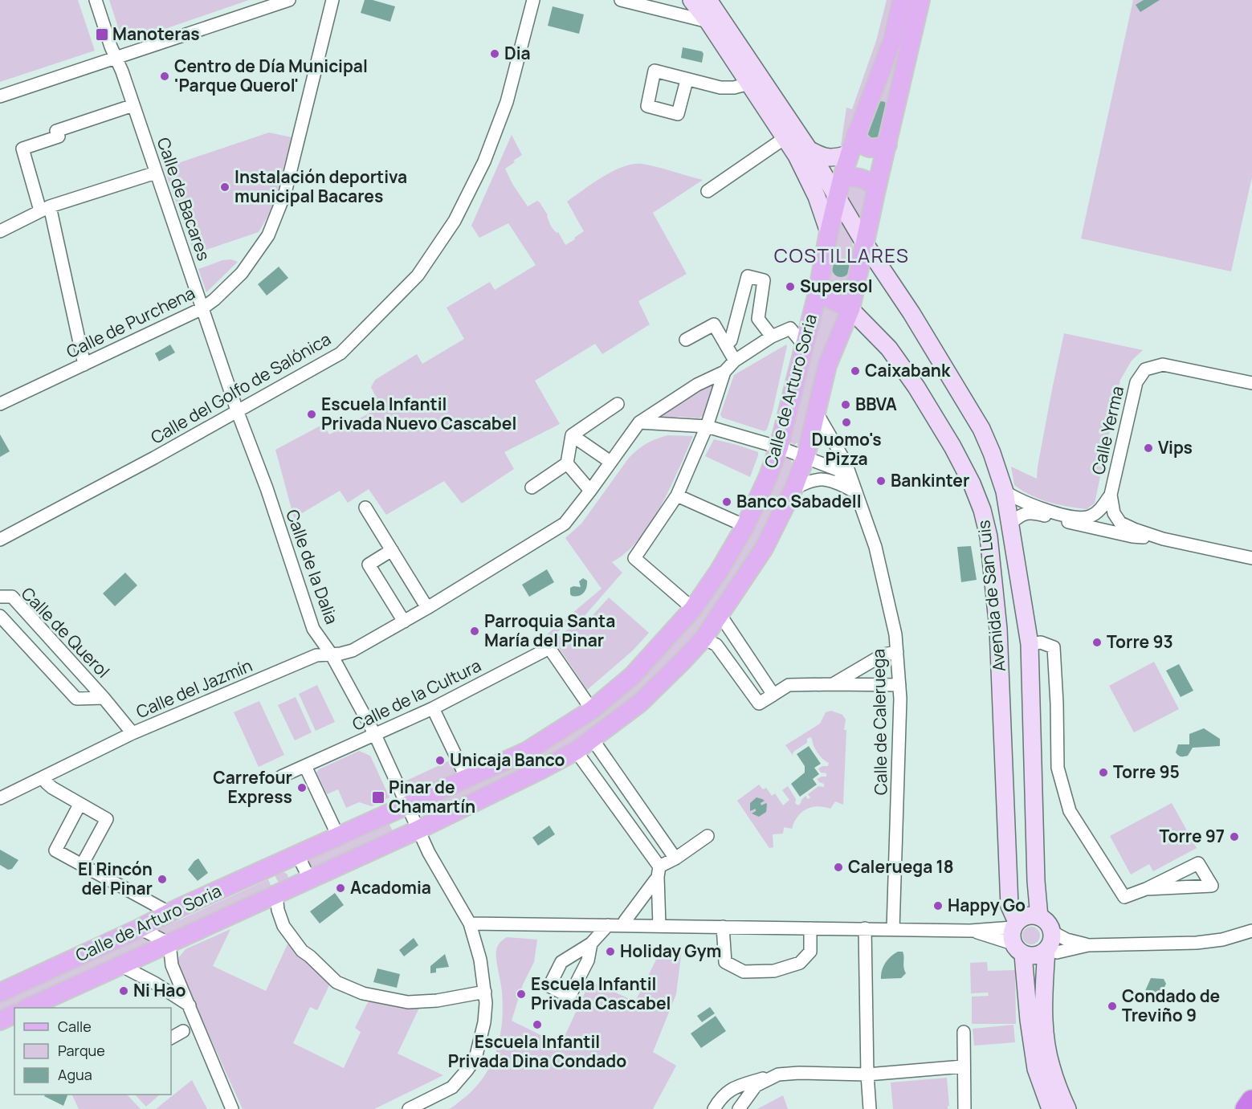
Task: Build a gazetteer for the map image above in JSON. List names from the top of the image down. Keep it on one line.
{"streets":{"main road":["Calle de Arturo Soria"],"street":["Calle de Bacares","Calle de Purchena","Calle del Golfo de Salónica","Calle Yerma","Calle de la Dalia","Avenida de San Luis","Calle de Querol","Calle del Jazmín","Calle de la Cultura","Calle de Caleruega"]},"crossings":[["Calle de Bacares","Calle de Purchena"],["Calle de Bacares","Calle del Golfo de Salónica"],["Calle de Bacares","Calle de la Dalia"],["Calle del Golfo de Salónica","Calle de la Dalia"],["Calle de Arturo Soria","Calle de la Dalia"],["Calle de Arturo Soria","Avenida de San Luis"],["Calle de Arturo Soria","Calle del Jazmín"],["Calle de Arturo Soria","Calle de la Cultura"],["Calle de Arturo Soria","Calle de Caleruega"],["Calle de la Dalia","Calle del Jazmín"],["Calle de la Dalia","Calle de la Cultura"],["Calle de Querol","Calle del Jazmín"],["Calle del Jazmín","Calle de Caleruega"]],"districts":["COSTILLARES"],"places":{"transit":["Manoteras","Pinar de Chamartín"],"other":["Dia","Centro de Día Municipal 'Parque Querol'","Instalación deportiva municipal Bacares","Supersol","Caixabank","BBVA","Escuela Infantil Privada Nuevo Cascabel","Duomo's Pizza","Vips","Bankinter","Banco Sabadell","Parroquia Santa María del Pinar","Torre 93","Unicaja Banco","Torre 95","Carrefour Express","Torre 97","Caleruega 18","El Rincón del Pinar","Acadomia","Happy Go","Holiday Gym","Ni Hao","Escuela Infantil Privada Cascabel","Condado de Treviño 9","Escuela Infantil Privada Dina Condado"]},"legend":["Calle","Parque","Agua"]}
